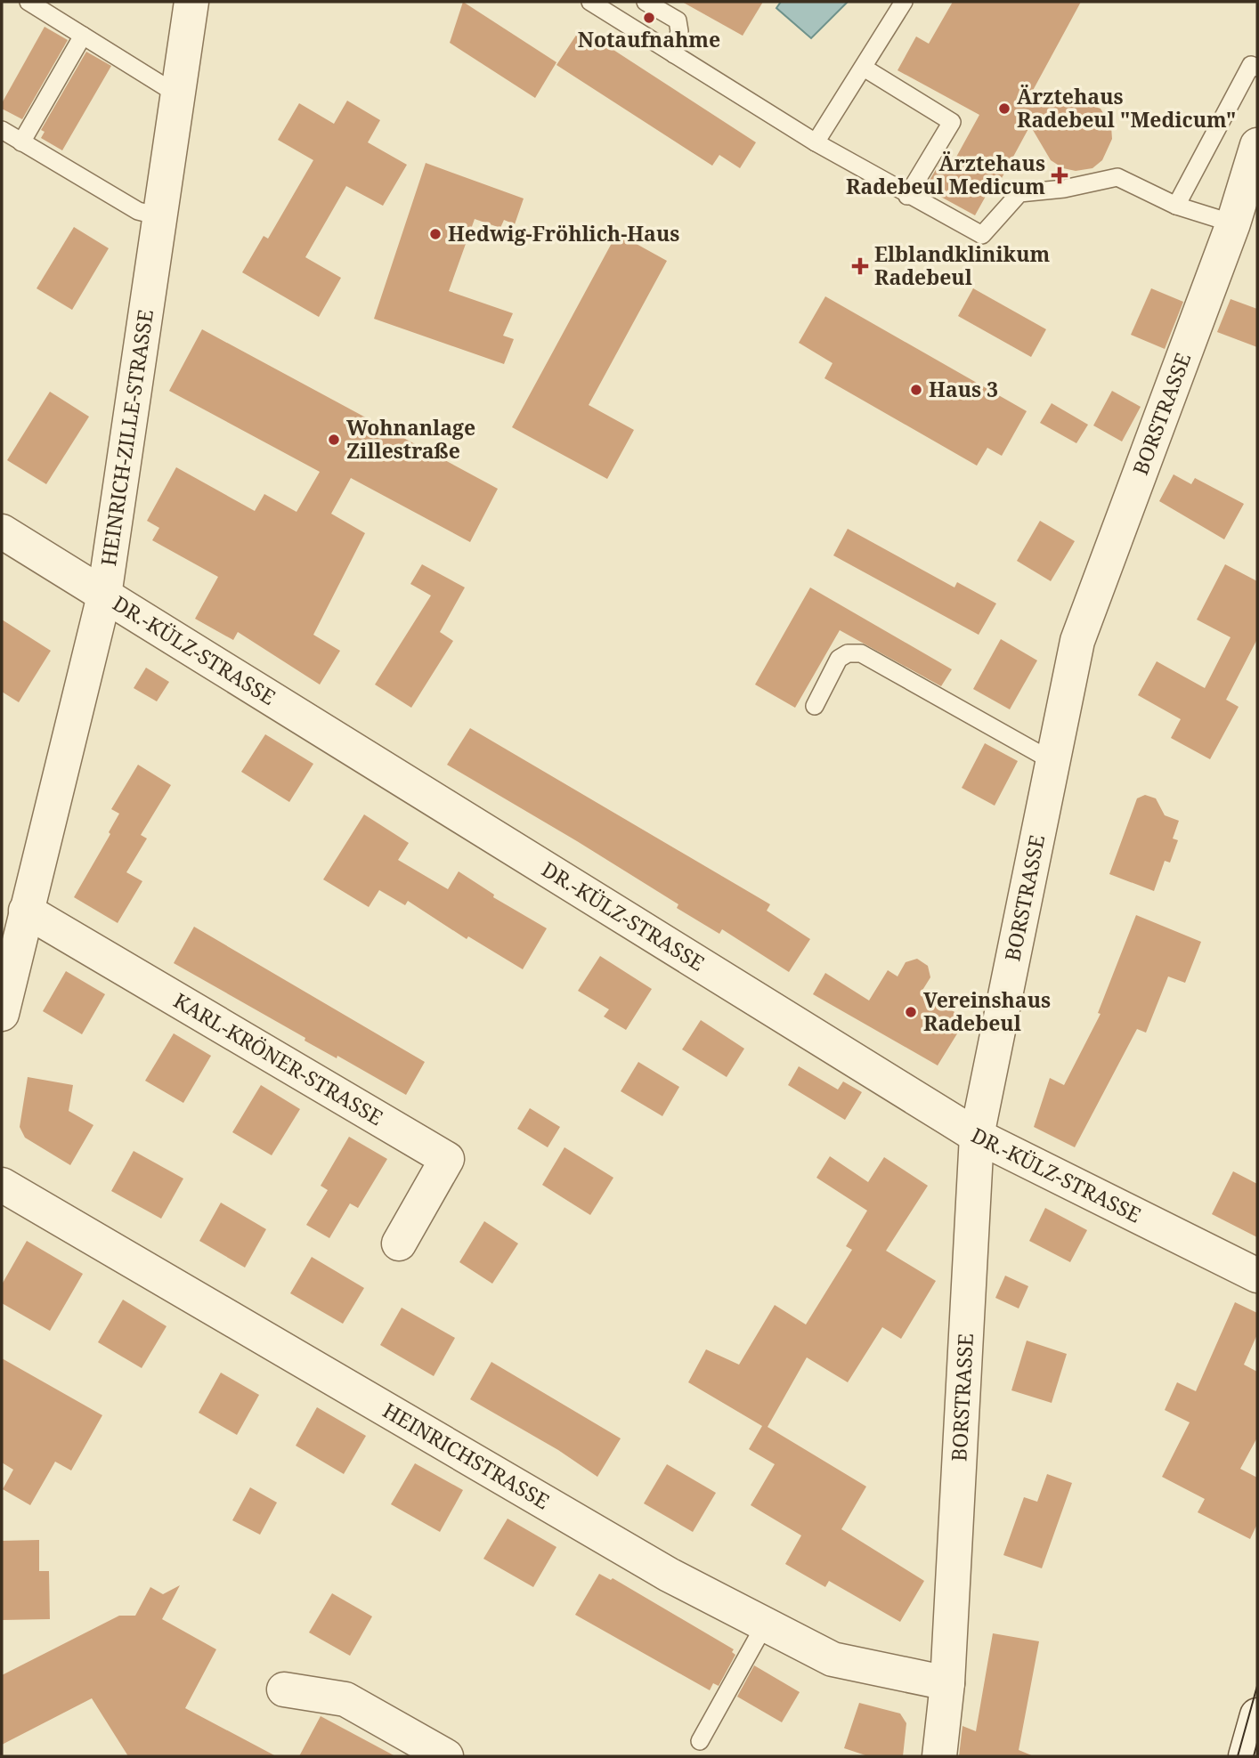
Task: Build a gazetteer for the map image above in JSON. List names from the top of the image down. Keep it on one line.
{"streets":{"street":["BORSTRASSE","HEINRICH-ZILLE-STRASSE","DR.-KÜLZ-STRASSE","KARL-KRÖNER-STRASSE","HEINRICHSTRASSE"]},"crossings":[["BORSTRASSE","DR.-KÜLZ-STRASSE"],["BORSTRASSE","HEINRICHSTRASSE"],["HEINRICH-ZILLE-STRASSE","DR.-KÜLZ-STRASSE"],["HEINRICH-ZILLE-STRASSE","KARL-KRÖNER-STRASSE"]],"places":{"other":["Notaufnahme","Ärztehaus Radebeul \"Medicum\"","Hedwig-Fröhlich-Haus","Haus 3","Wohnanlage Zillestraße","Vereinshaus Radebeul"],"health":["Ärztehaus Radebeul Medicum","Elblandklinikum Radebeul"]}}
